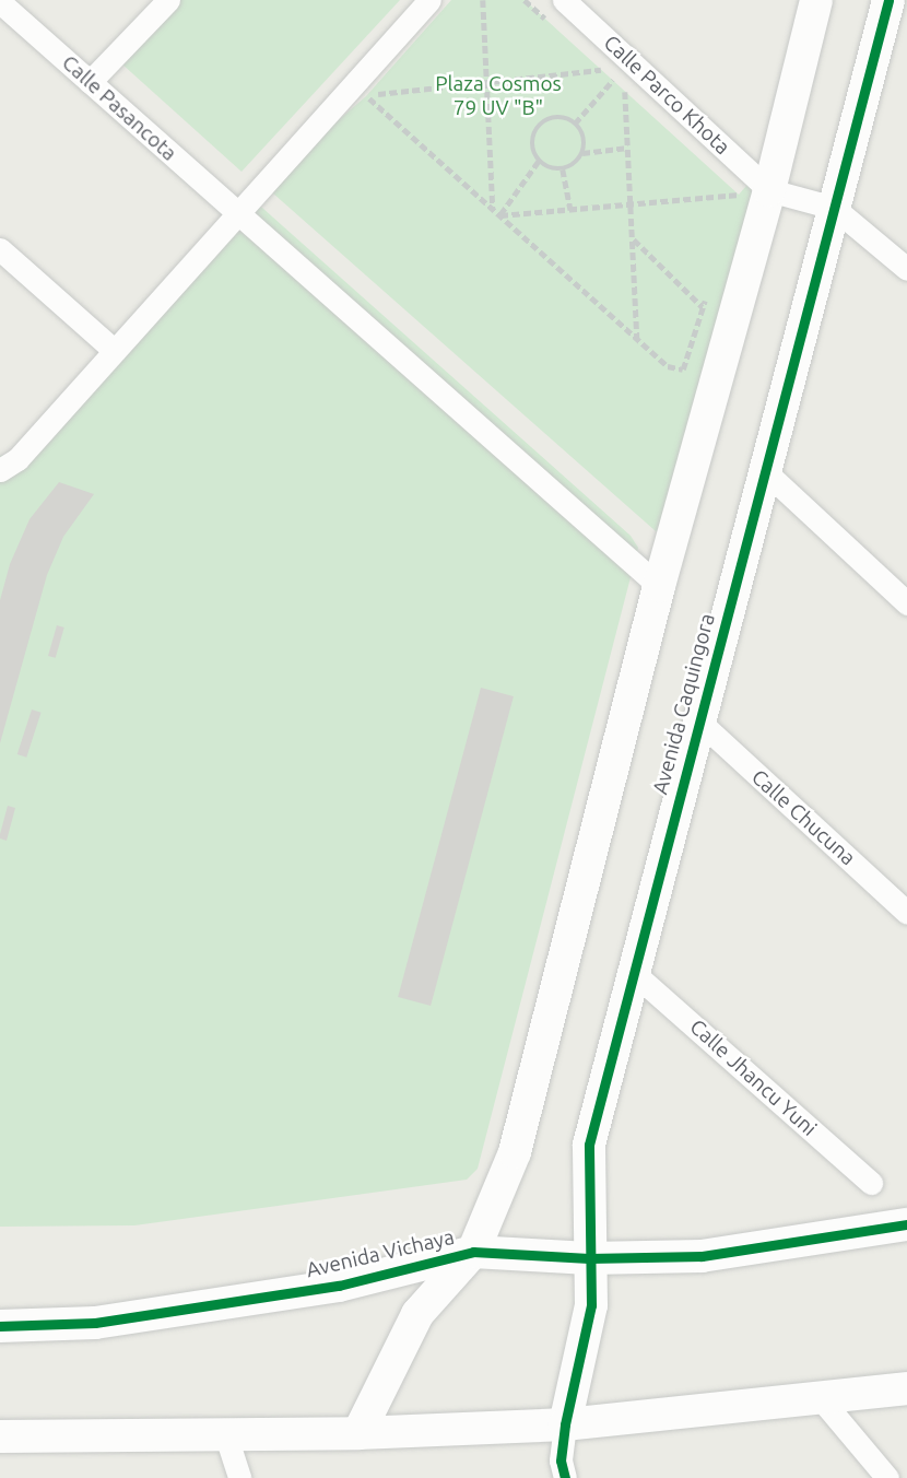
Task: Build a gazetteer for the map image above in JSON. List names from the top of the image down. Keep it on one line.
{"streets":{"street":["Calle Parco Khota","Calle Pasancota","Avenida Caquingora","Calle Chucuna","Calle Jhancu Yuni","Avenida Vichaya"]},"crossings":[["Avenida Caquingora","Calle Chucuna"],["Avenida Caquingora","Calle Jhancu Yuni"],["Avenida Caquingora","Avenida Vichaya"]],"parks":["Plaza Cosmos 79 UV \"B\""]}
